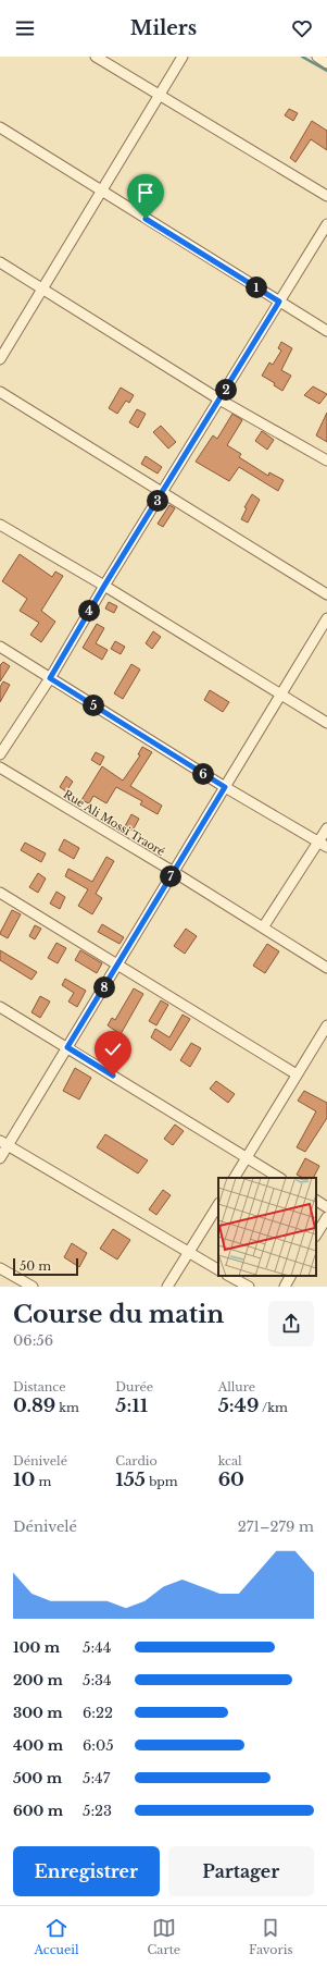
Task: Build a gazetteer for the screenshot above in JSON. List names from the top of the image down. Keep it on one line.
{"streets":{"street":["Rue Ali Mossi Traoré"]},"scale_bar":"50 m","page":{"header":"Milers","pins":["1","2","3","4","5","6","7","8"],"scale":"50 m","heading":["Course du matin","06:56"],"stats":[["Distance","0.89 km"],["Durée","5:11"],["Allure","5:49 /km"],["Dénivelé","10 m"],["Cardio","155 bpm"],["kcal","60"]],"chart":["Dénivelé","271–279 m"],"list":[{"name":"100 m","note":"5:44"},{"name":"200 m","note":"5:34"},{"name":"300 m","note":"6:22"},{"name":"400 m","note":"6:05"},{"name":"500 m","note":"5:47"},{"name":"600 m","note":"5:23"}],"buttons":["Enregistrer","Partager"],"tabs":["Accueil","Carte","Favoris"]}}
